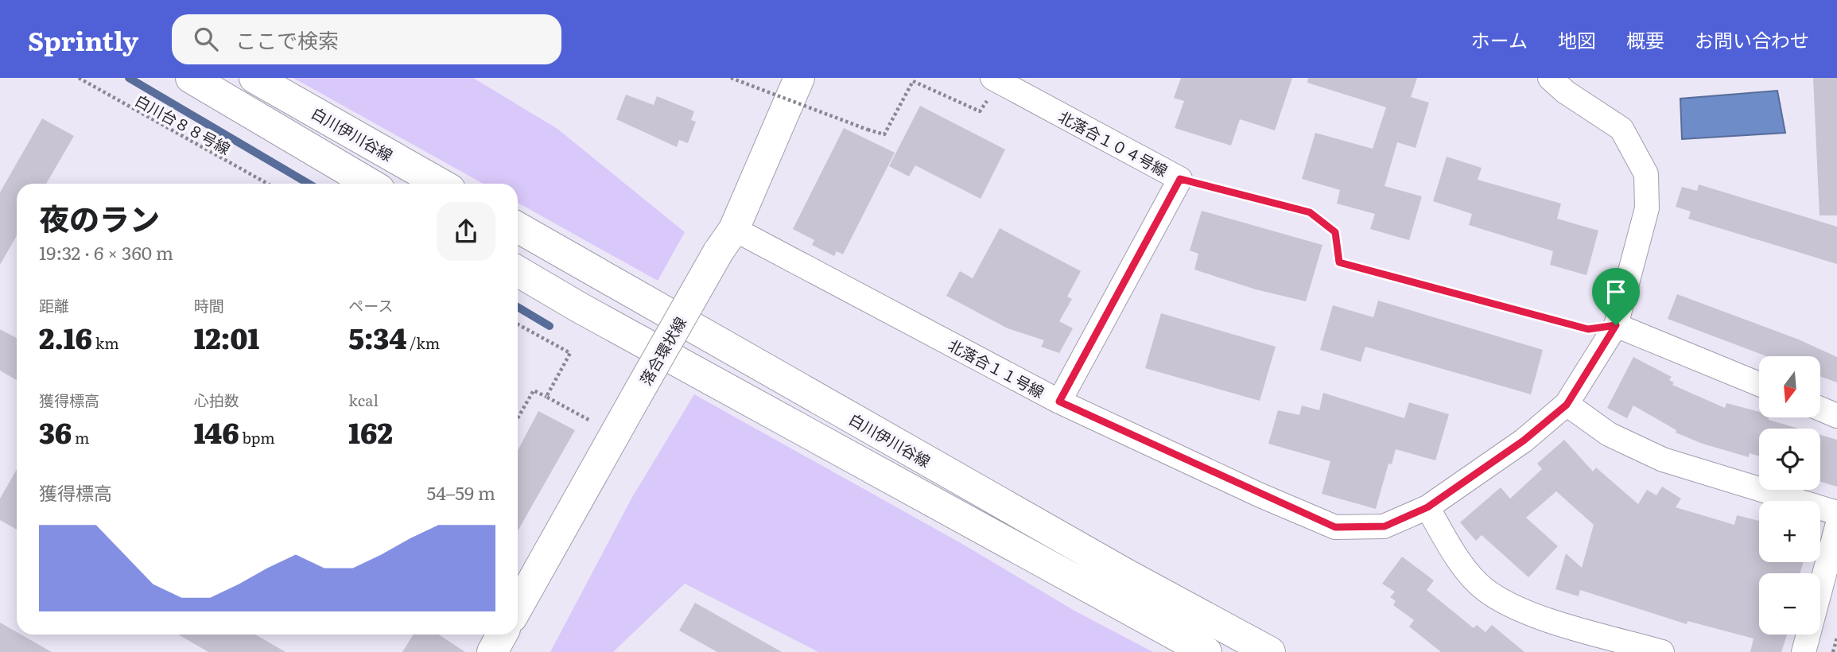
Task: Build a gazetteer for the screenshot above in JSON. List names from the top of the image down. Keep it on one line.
{"streets":{"street":["白川伊川谷線","北落合１０４号線","落合環状線","北落合１１号線"],"path":["白川台８８号線"]},"crossings":[["北落合１０４号線","北落合１１号線"],["落合環状線","北落合１１号線"]],"north":"bottom","page":{"header":"Sprintly","search":"ここで検索","nav":["ホーム","地図","概要","お問い合わせ"],"heading":["夜のラン","19:32 · 6 × 360 m"],"stats":[["距離","2.16 km"],["時間","12:01"],["ペース","5:34 /km"],["獲得標高","36 m"],["心拍数","146 bpm"],["kcal","162"]],"map_buttons":["+","−"],"chart":["獲得標高","54–59 m"]}}
